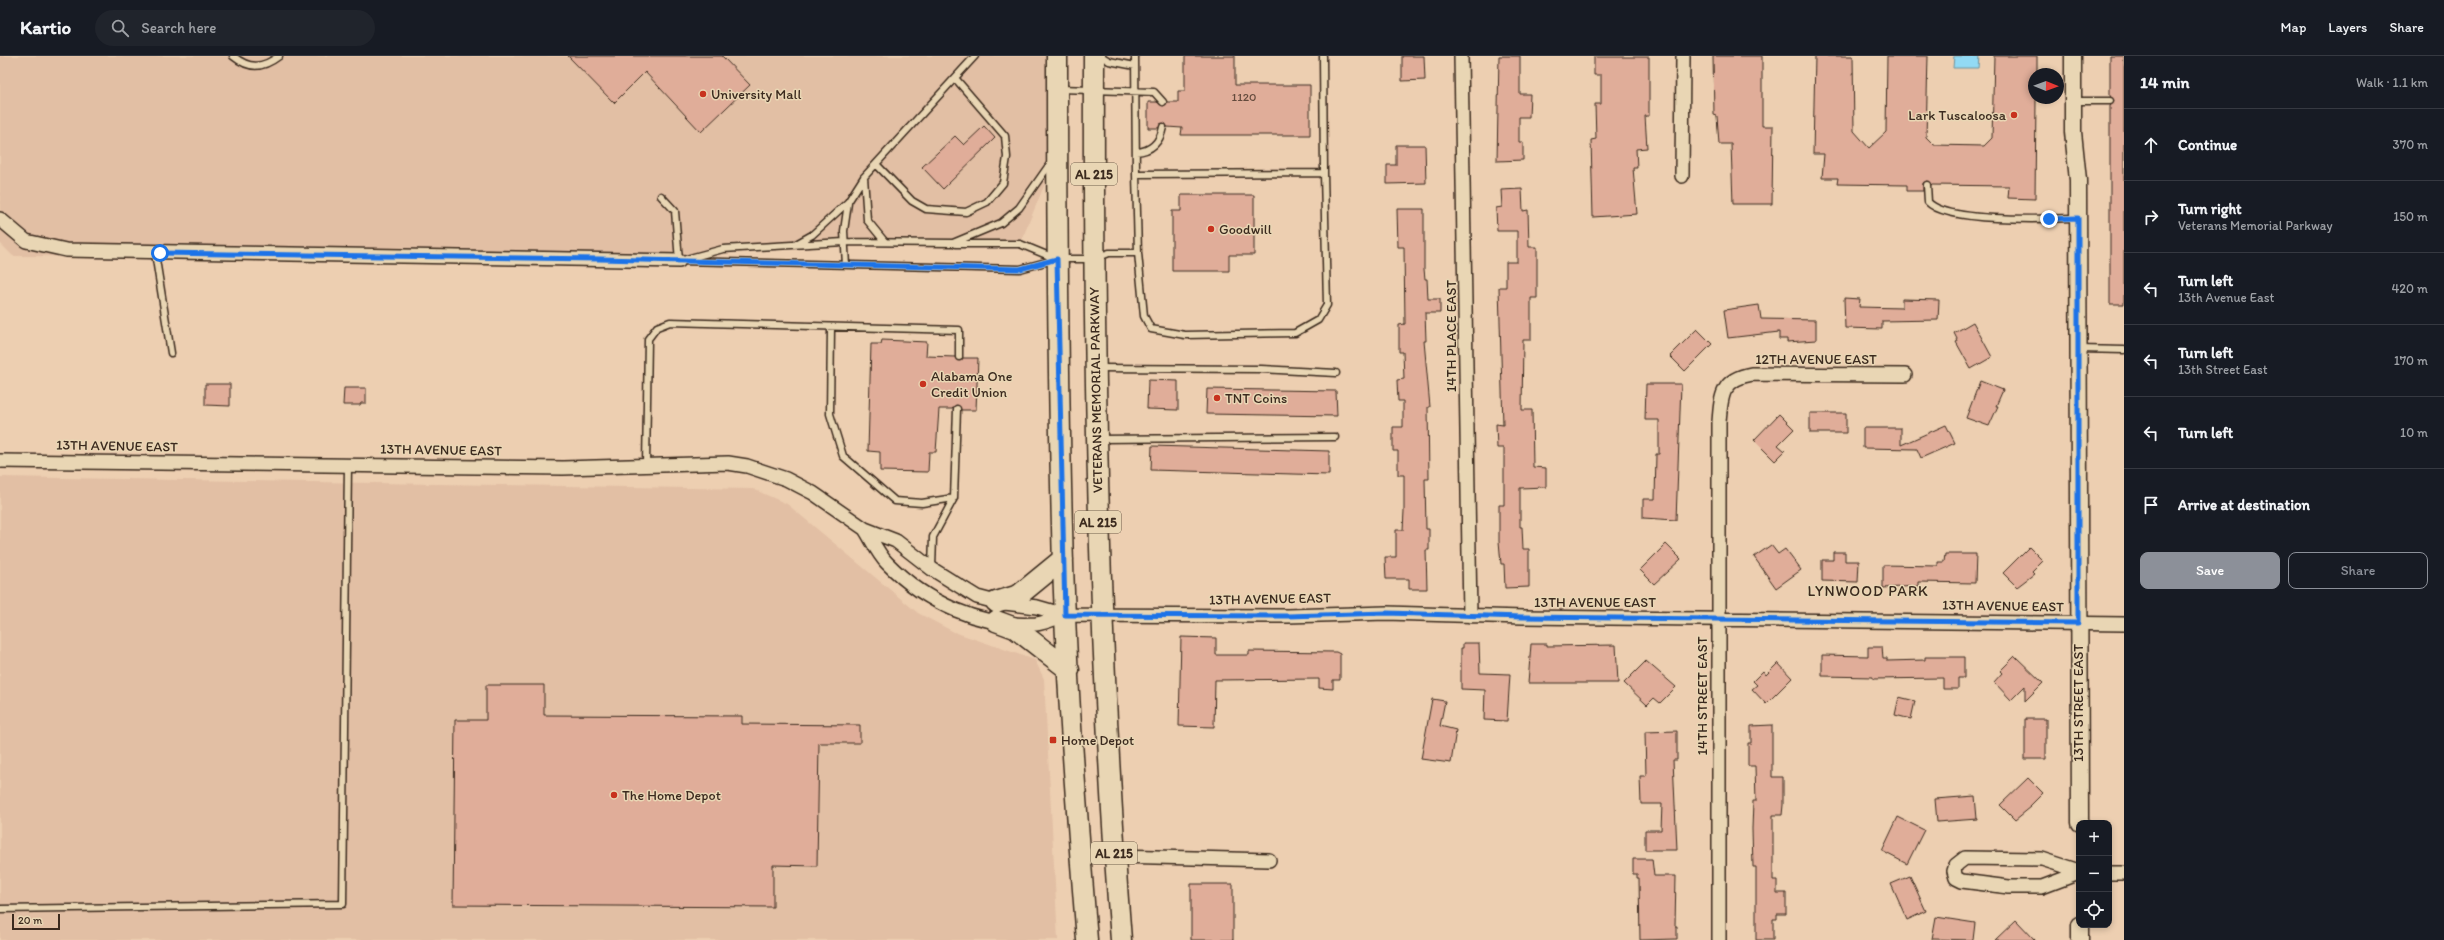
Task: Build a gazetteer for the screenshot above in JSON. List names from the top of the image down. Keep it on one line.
{"streets":{"main road":["AL 215","VETERANS MEMORIAL PARKWAY"],"street":["14TH PLACE EAST","12TH AVENUE EAST","13TH AVENUE EAST","14TH STREET EAST","13TH STREET EAST"]},"crossings":[["AL 215","13TH AVENUE EAST"],["14TH PLACE EAST","13TH AVENUE EAST"],["12TH AVENUE EAST","14TH STREET EAST"],["VETERANS MEMORIAL PARKWAY","13TH AVENUE EAST"],["13TH AVENUE EAST","14TH STREET EAST"],["13TH AVENUE EAST","13TH STREET EAST"]],"districts":["LYNWOOD PARK"],"places":{"other":["University Mall","Lark Tuscaloosa","Goodwill","Alabama One Credit Union","TNT Coins","The Home Depot"],"transit":["Home Depot"]},"house_numbers":["1120"],"scale_bar":"20 m","north":"right","page":{"header":"Kartio","search":"Search here","nav":["Map","Layers","Share"],"heading":["14 min","Walk · 1.1 km"],"list":[["Continue","370 m"],["Turn right","Veterans Memorial Parkway","150 m"],["Turn left","13th Avenue East","420 m"],["Turn left","13th Street East","170 m"],["Turn left","10 m"],"Arrive at destination"],"buttons":["Save","Share"],"map_buttons":["+","−"],"scale":"20 m"}}
